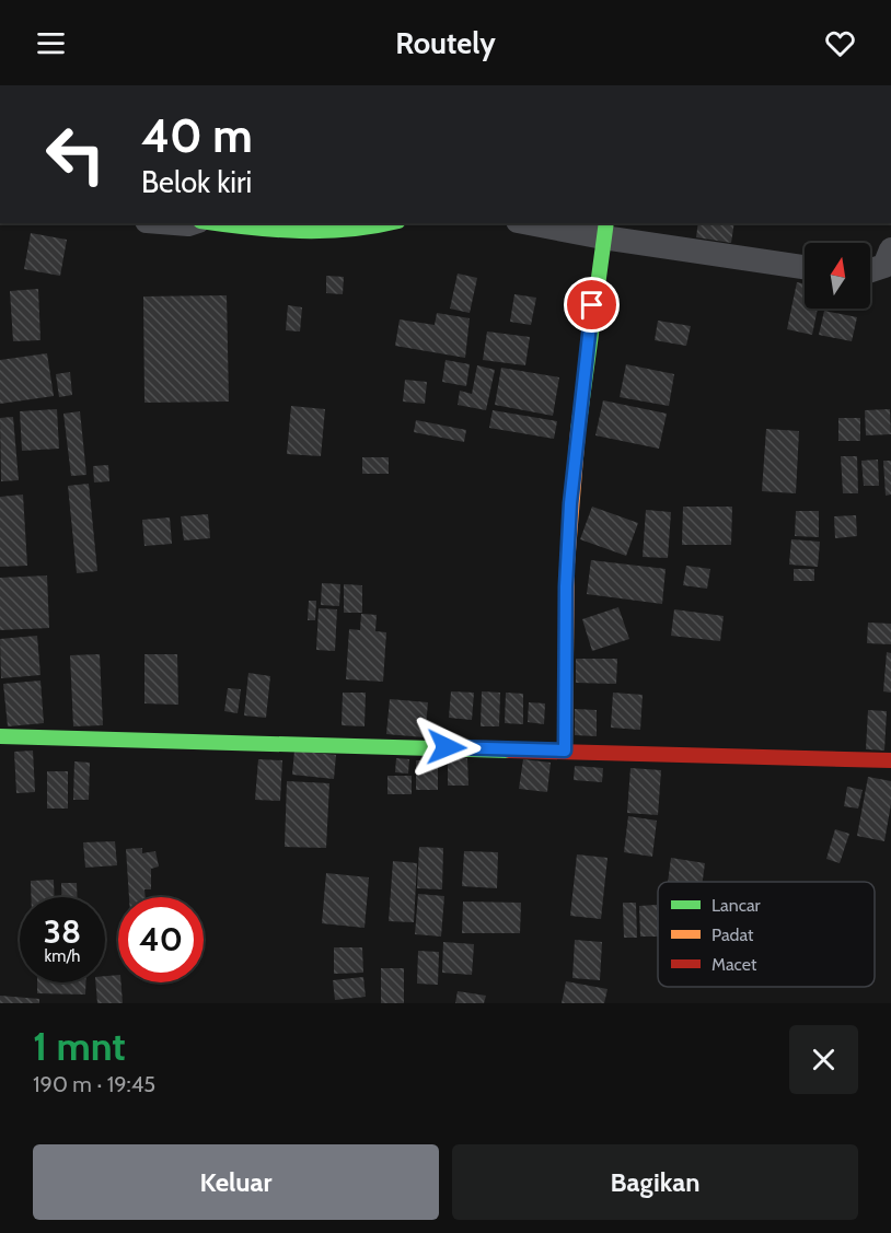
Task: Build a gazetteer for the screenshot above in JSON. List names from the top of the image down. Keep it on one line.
{"legend":["Lancar","Padat","Macet"],"north":"top","page":{"header":"Routely","turn":["40 m","Belok kiri"],"speed":"38 km/h","limit":"40","heading":["1 mnt","190 m · 19:45"],"buttons":["Keluar","Bagikan"]}}
